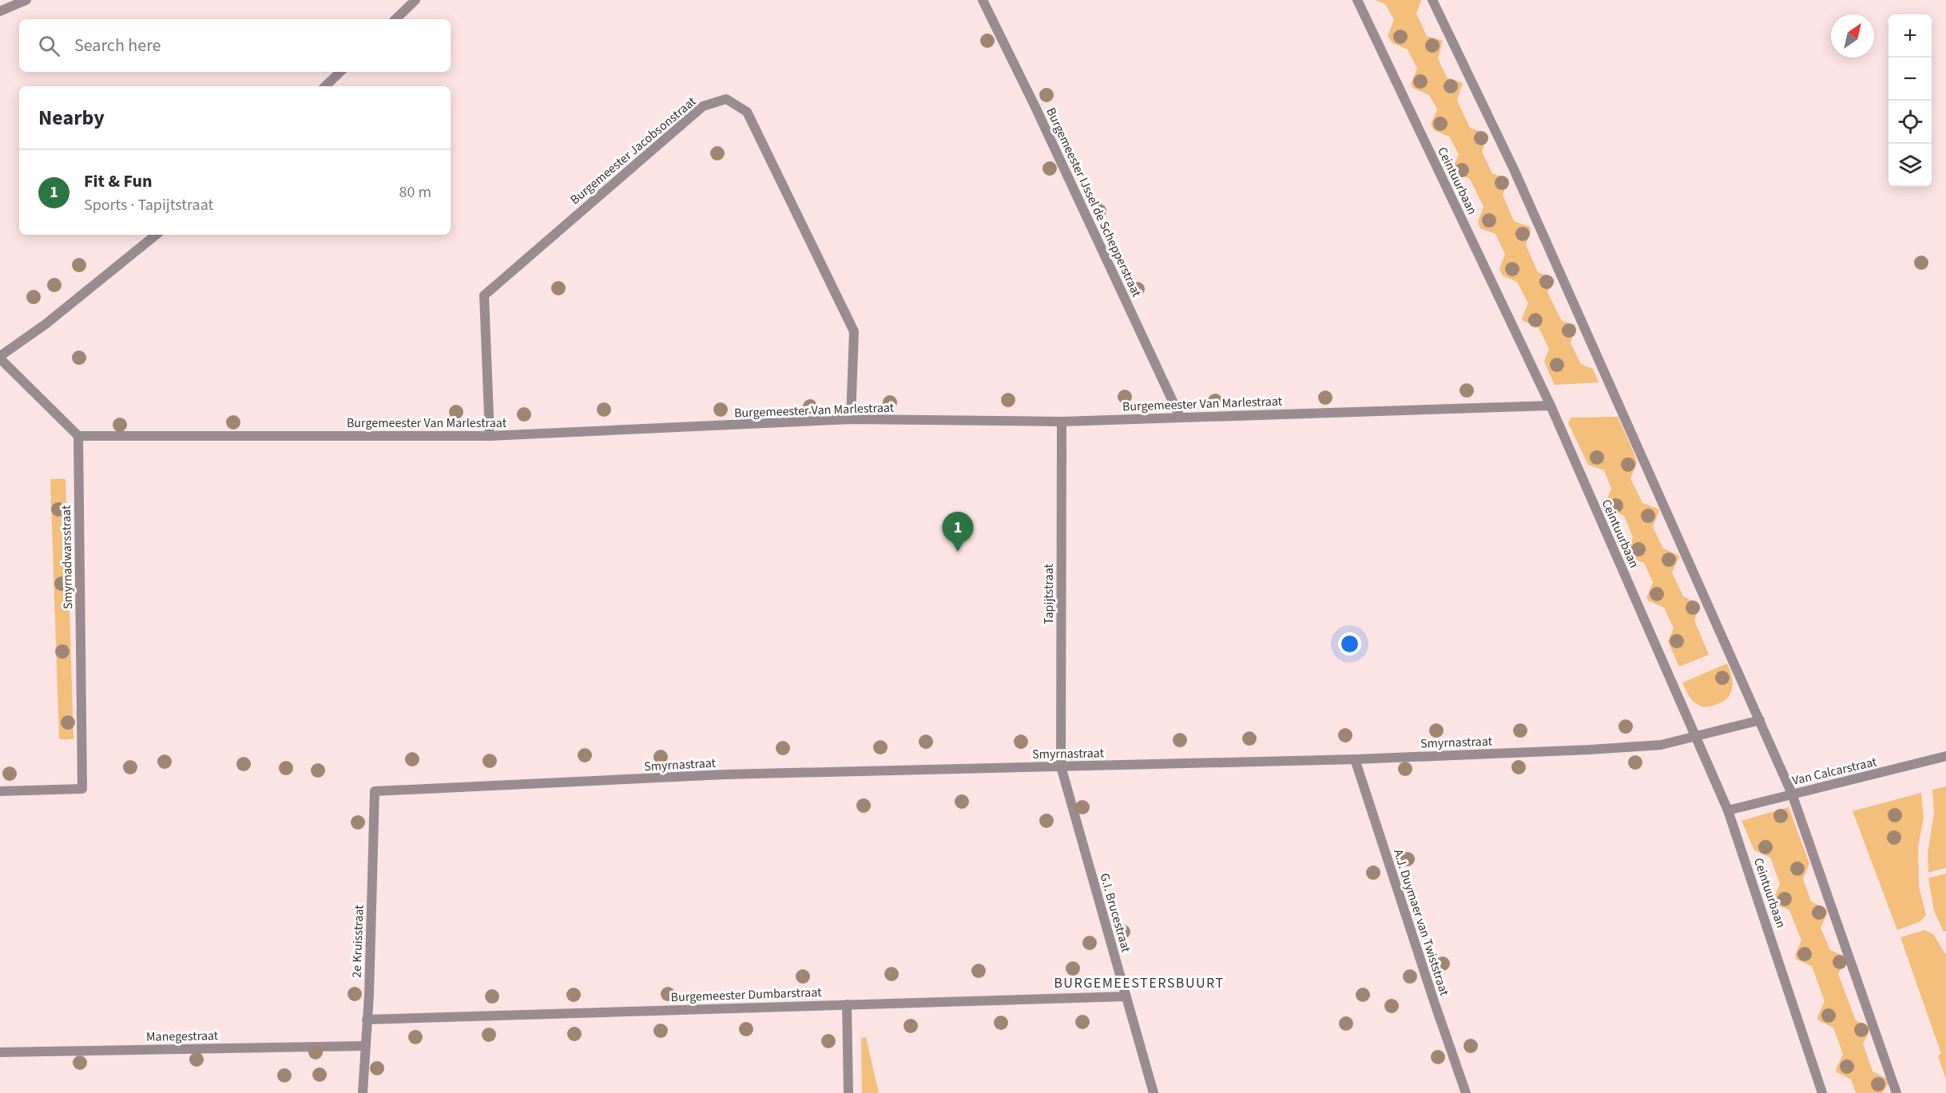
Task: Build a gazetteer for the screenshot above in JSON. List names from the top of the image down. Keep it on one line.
{"streets":{"street":["Burgemeester Jacobsonstraat","Ceintuurbaan","Burgemeester IJssel de Schepperstraat","Burgemeester Van Marlestraat","Smyrnadwarsstraat","Tapijtstraat","Smyrnastraat","Van Calcarstraat","G.I. Brucestraat","A.J. Duymaer van Twiststraat","2e Kruisstraat","Burgemeester Dumbarstraat","Manegestraat"]},"crossings":[["Burgemeester Jacobsonstraat","Burgemeester Van Marlestraat"],["Ceintuurbaan","Burgemeester Van Marlestraat"],["Ceintuurbaan","Smyrnastraat"],["Ceintuurbaan","Van Calcarstraat"],["Burgemeester IJssel de Schepperstraat","Burgemeester Van Marlestraat"],["Burgemeester Van Marlestraat","Smyrnadwarsstraat"],["Burgemeester Van Marlestraat","Tapijtstraat"],["Tapijtstraat","Smyrnastraat"],["Tapijtstraat","G.I. Brucestraat"],["Smyrnastraat","G.I. Brucestraat"],["Smyrnastraat","A.J. Duymaer van Twiststraat"],["Smyrnastraat","2e Kruisstraat"],["G.I. Brucestraat","Burgemeester Dumbarstraat"],["2e Kruisstraat","Burgemeester Dumbarstraat"],["2e Kruisstraat","Manegestraat"]],"districts":["BURGEMEESTERSBUURT"],"north":"top right","page":{"map_buttons":["+","−"],"search":"Search here","heading":"Nearby","list":[{"mark":"1","name":"Fit & Fun","note":"Sports · Tapijtstraat","value":"80 m"}],"pins":"1"}}
